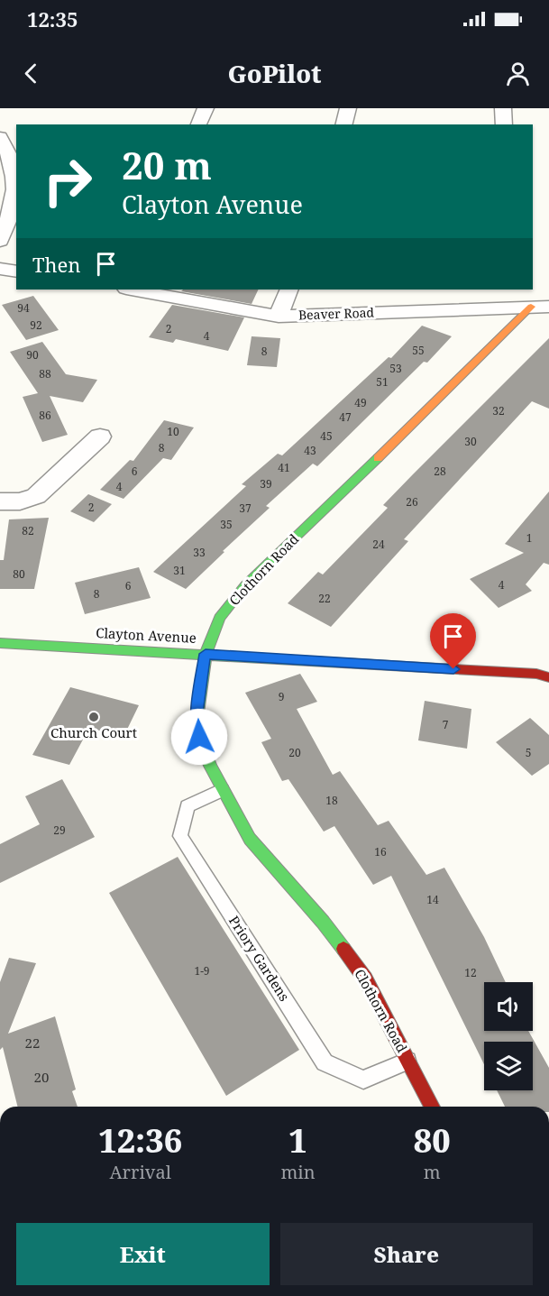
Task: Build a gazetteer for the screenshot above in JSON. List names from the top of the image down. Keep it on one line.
{"streets":{"street":["Beaver Road","Clothorn Road","Clayton Avenue"],"lane":["Priory Gardens"]},"crossings":[["Beaver Road","Clothorn Road"],["Clothorn Road","Clayton Avenue"],["Clothorn Road","Priory Gardens"]],"places":["Church Court"],"house_numbers":["94","92","2","4","55","8","90","53","88","51","49","32","86","47","10","45","30","8","43","41","6","28","39","4","26","2","37","35","82","1","24","33","31","80","4","6","8","22","9","7","20","5","18","29","16","14","1-9","12","22","20"],"page":{"status":"12:35","header":"GoPilot","turn":["20 m","Clayton Avenue"],"then":"Then","eta":["12:36","Arrival","1","min","80","m"],"buttons":["Exit","Share"]}}
